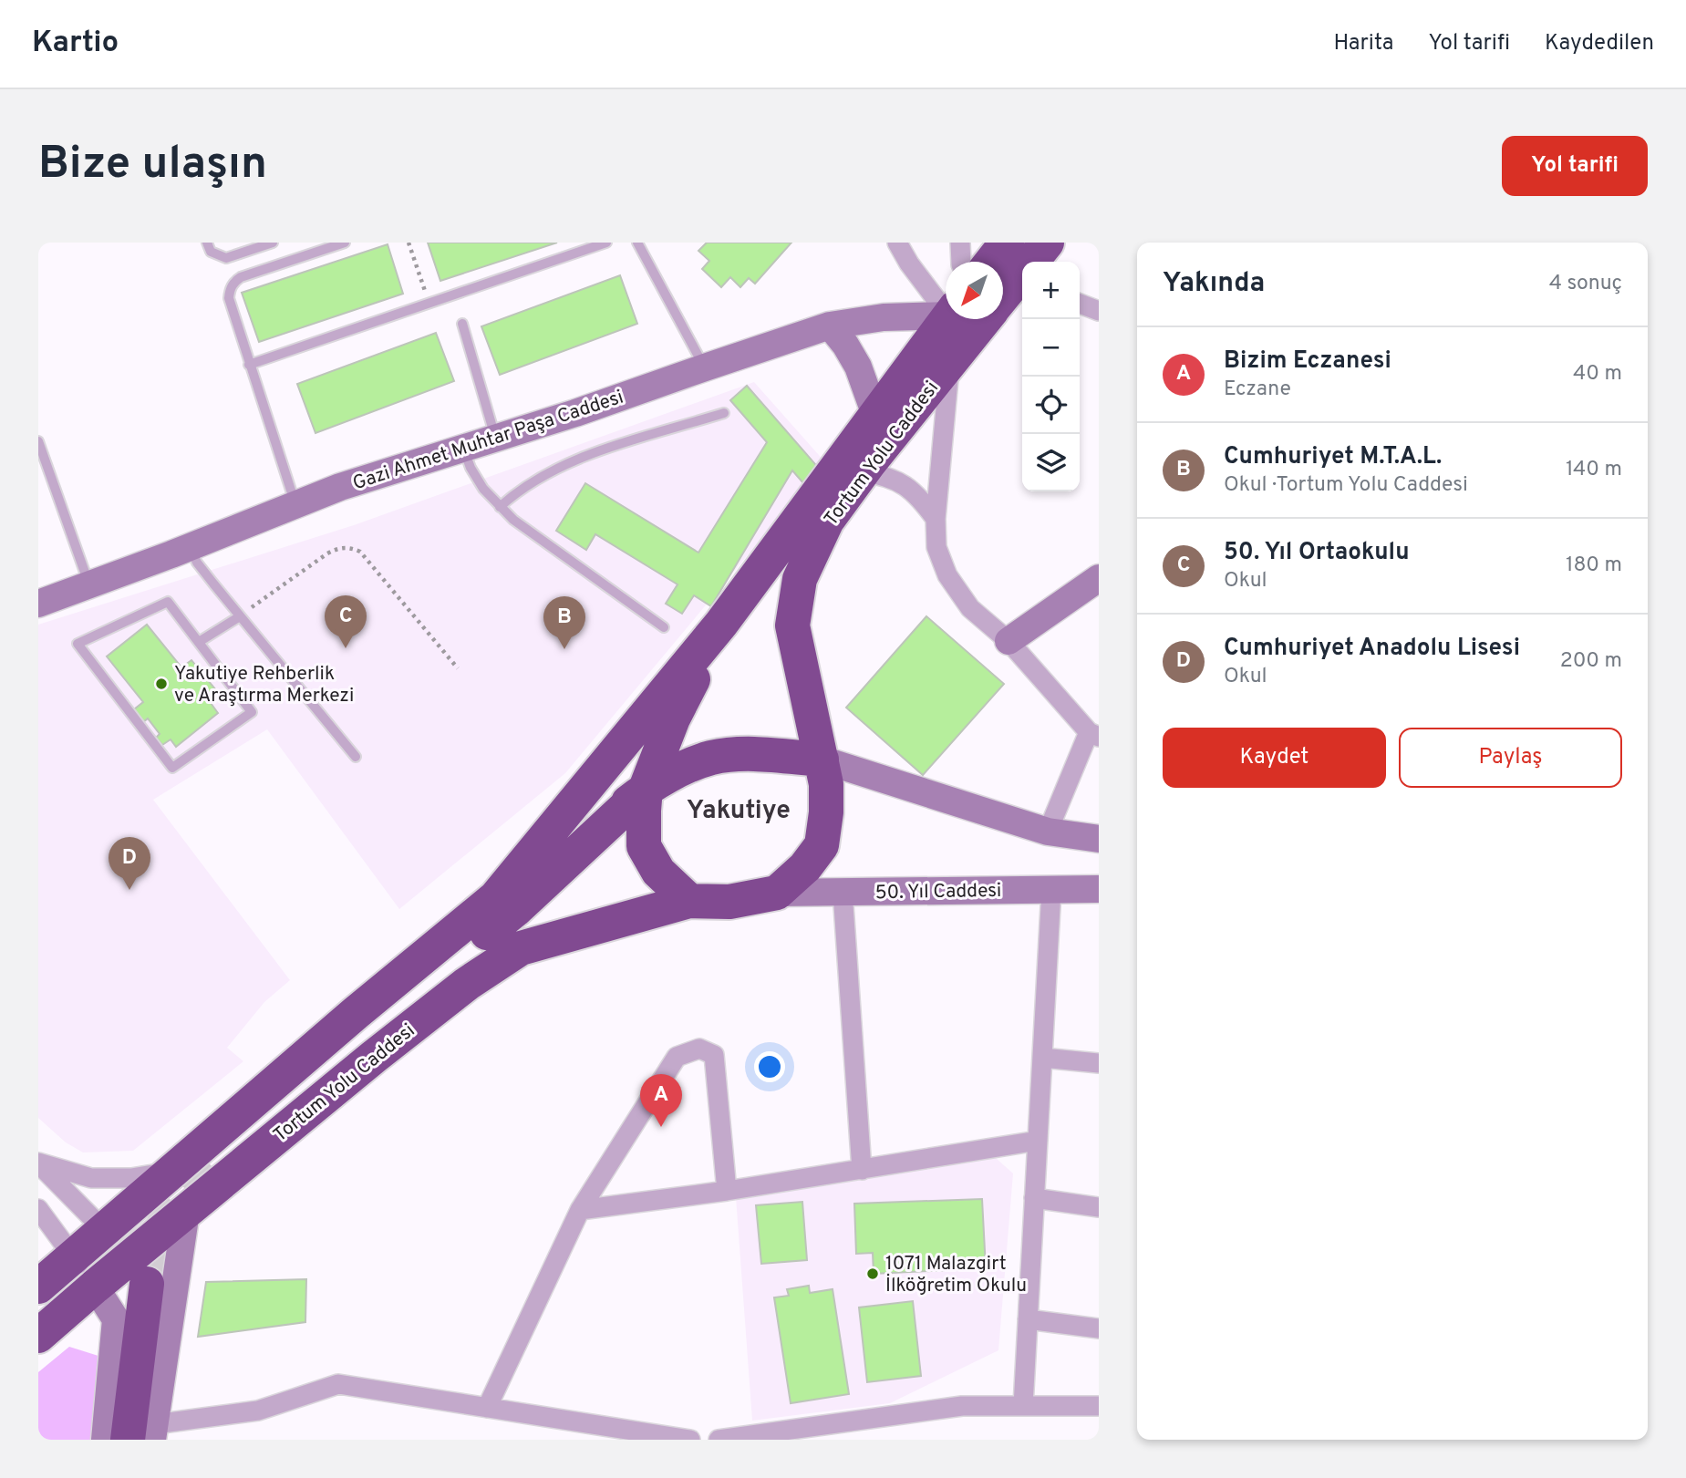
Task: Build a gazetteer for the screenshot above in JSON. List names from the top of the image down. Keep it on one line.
{"streets":{"highway":["Tortum Yolu Caddesi"],"street":["Gazi Ahmet Muhtar Paşa Caddesi","50. Yıl Caddesi"]},"crossings":[["Tortum Yolu Caddesi","50. Yıl Caddesi"]],"districts":["Yakutiye"],"places":["Yakutiye Rehberlik ve Araştırma Merkezi","1071 Malazgirt İlköğretim Okulu"],"north":"bottom left","page":{"header":"Kartio","nav":["Harita","Yol tarifi","Kaydedilen"],"buttons":["Yol tarifi",["Kaydet","Paylaş"]],"title":"Bize ulaşın","heading":["Yakında","4 sonuç"],"map_buttons":["+","−"],"list":[{"mark":"A","name":"Bizim Eczanesi","note":"Eczane","value":"40 m"},{"mark":"B","name":"Cumhuriyet M.T.A.L.","note":"Okul · Tortum Yolu Caddesi","value":"140 m"},{"mark":"C","name":"50. Yıl Ortaokulu","note":"Okul","value":"180 m"},{"mark":"D","name":"Cumhuriyet Anadolu Lisesi","note":"Okul","value":"200 m"}],"pins":["C","B","D","A"]}}
